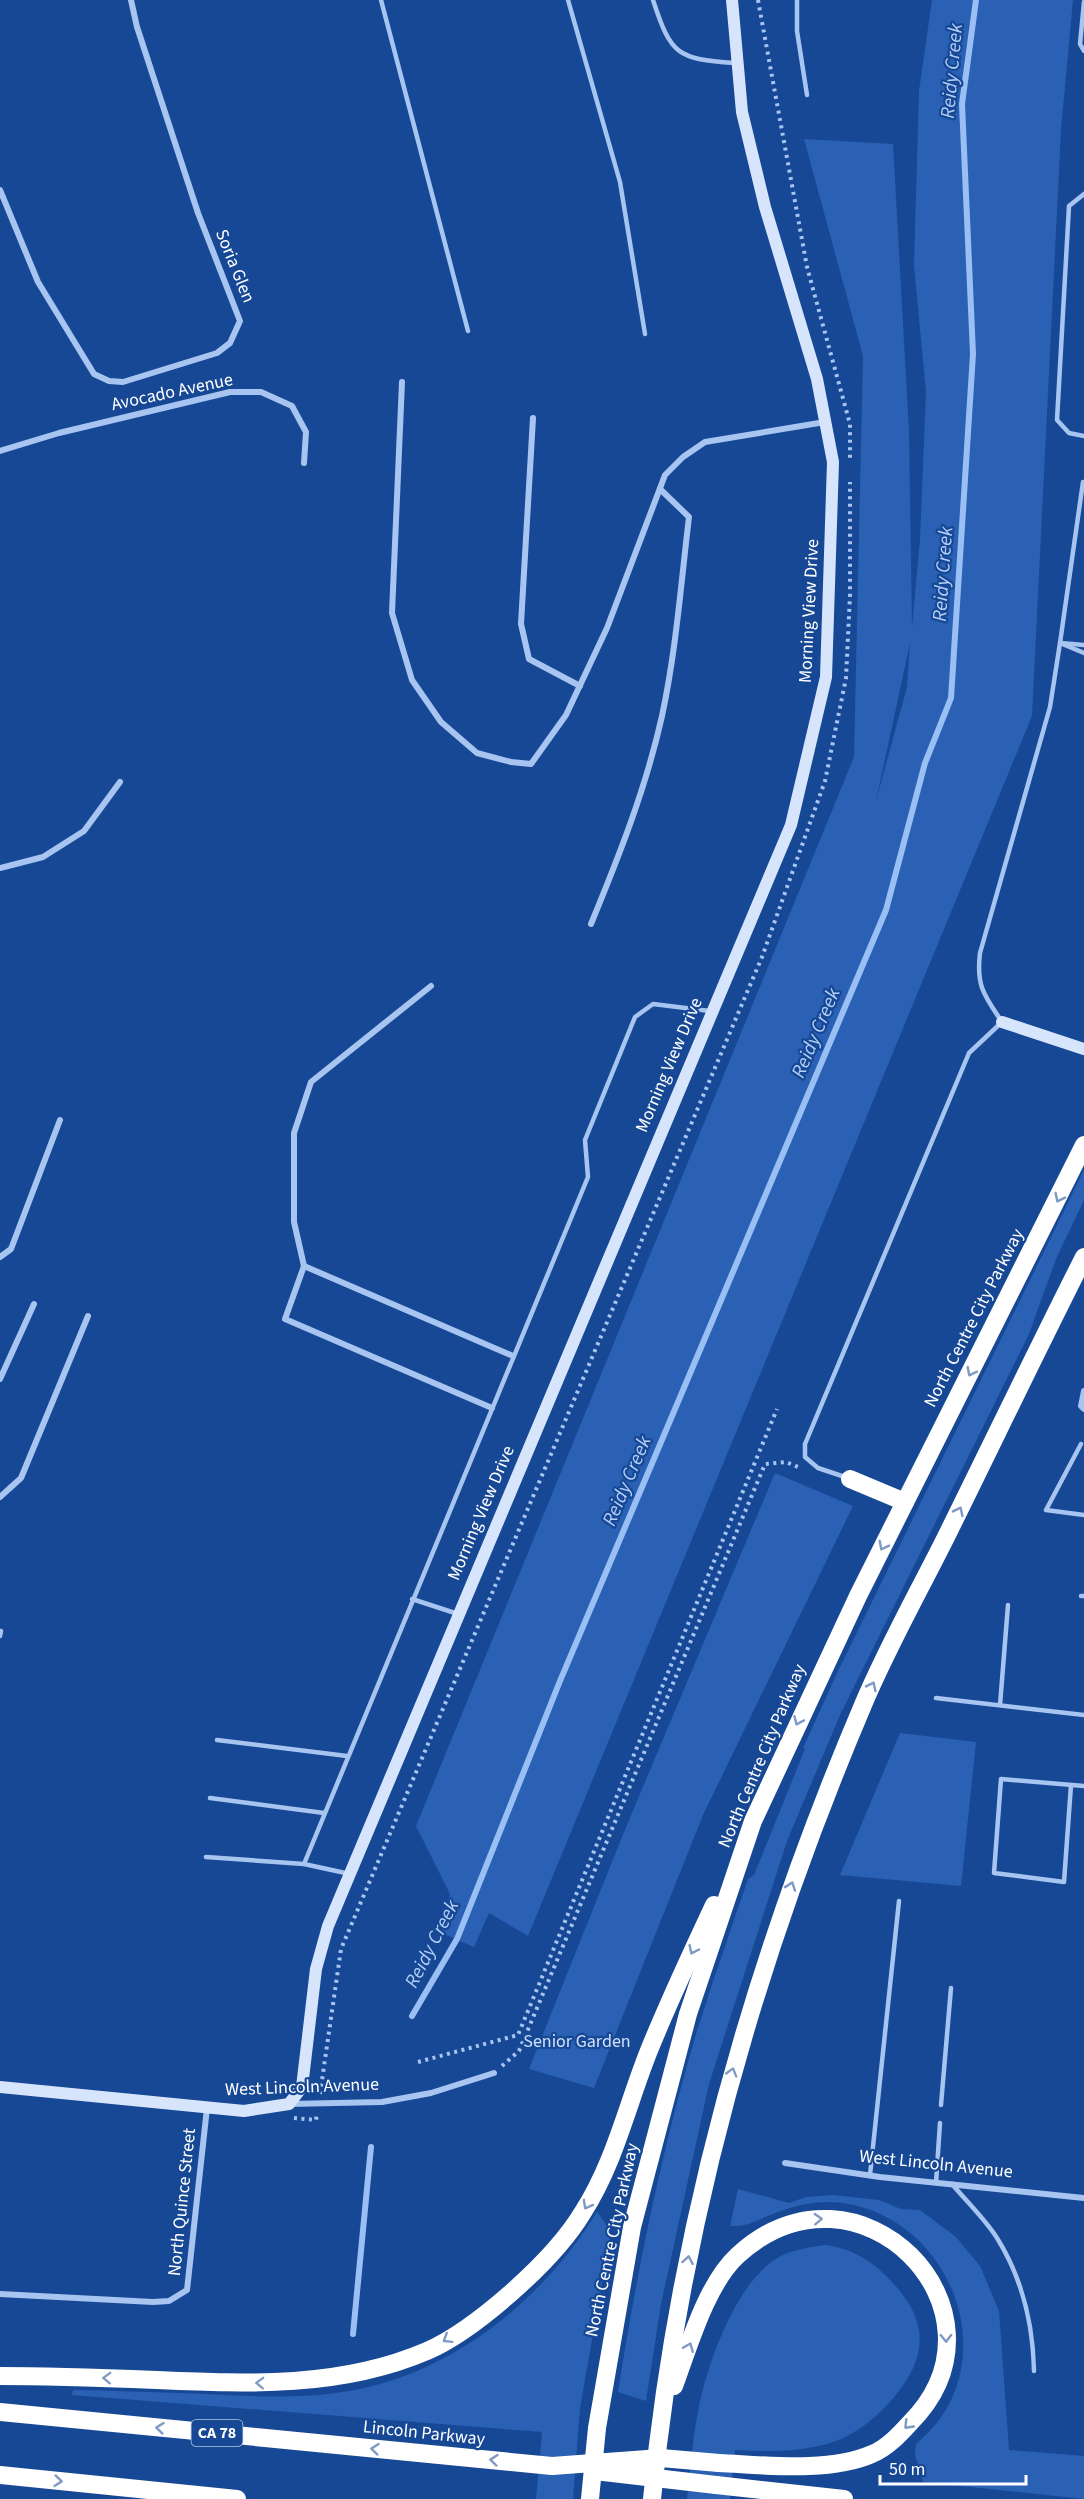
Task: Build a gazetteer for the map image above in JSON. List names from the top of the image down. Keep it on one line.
{"streets":{"highway":["North Centre City Parkway","CA 78","Lincoln Parkway"],"street":["Soria Glen","Avocado Avenue","Morning View Drive","West Lincoln Avenue","North Quince Street"]},"crossings":[["Morning View Drive","West Lincoln Avenue"],["West Lincoln Avenue","North Quince Street"]],"water":["Reidy Creek"],"parks":["Senior Garden"],"scale_bar":"50 m"}
